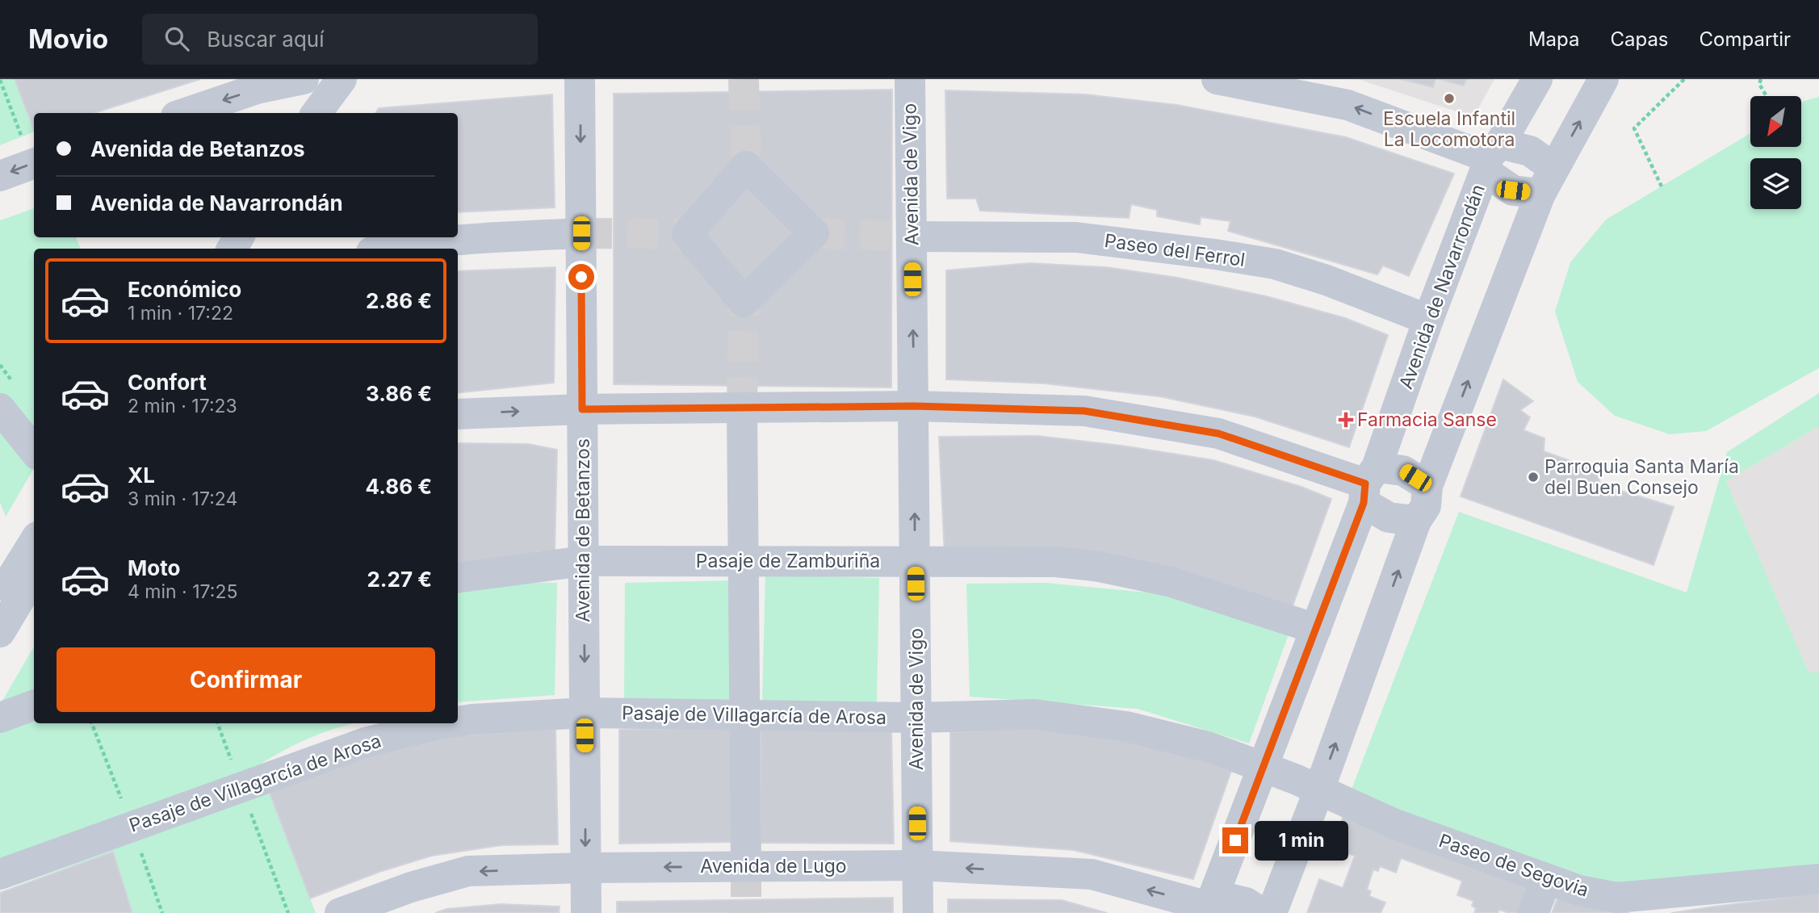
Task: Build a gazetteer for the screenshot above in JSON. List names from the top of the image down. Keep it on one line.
{"streets":{"street":["Avenida de Vigo","Paseo del Ferrol","Avenida de Navarrondán","Avenida de Betanzos","Pasaje de Zamburiña","Pasaje de Villagarcía de Arosa","Paseo de Segovia","Avenida de Lugo"]},"crossings":[["Avenida de Vigo","Paseo del Ferrol"],["Avenida de Vigo","Pasaje de Zamburiña"],["Avenida de Vigo","Pasaje de Villagarcía de Arosa"],["Avenida de Vigo","Avenida de Lugo"],["Paseo del Ferrol","Avenida de Navarrondán"],["Avenida de Navarrondán","Pasaje de Zamburiña"],["Avenida de Navarrondán","Pasaje de Villagarcía de Arosa"],["Avenida de Navarrondán","Avenida de Lugo"],["Avenida de Betanzos","Pasaje de Zamburiña"],["Avenida de Betanzos","Pasaje de Villagarcía de Arosa"],["Avenida de Betanzos","Avenida de Lugo"],["Pasaje de Villagarcía de Arosa","Paseo de Segovia"]],"one_way":["Avenida de Lugo"],"places":{"other":["Escuela Infantil La Locomotora","Parroquia Santa María del Buen Consejo"],"health":["Farmacia Sanse"]},"north":"bottom left","page":{"header":"Movio","search":"Buscar aquí","nav":["Mapa","Capas","Compartir"],"banner":["Avenida de Betanzos","Avenida de Navarrondán"],"list":[{"name":"Económico","note":"1 min · 17:22","value":"2.86 €"},{"name":"Confort","note":"2 min · 17:23","value":"3.86 €"},{"name":"XL","note":"3 min · 17:24","value":"4.86 €"},{"name":"Moto","note":"4 min · 17:25","value":"2.27 €"}],"buttons":"Confirmar","bubble":"1 min"}}
